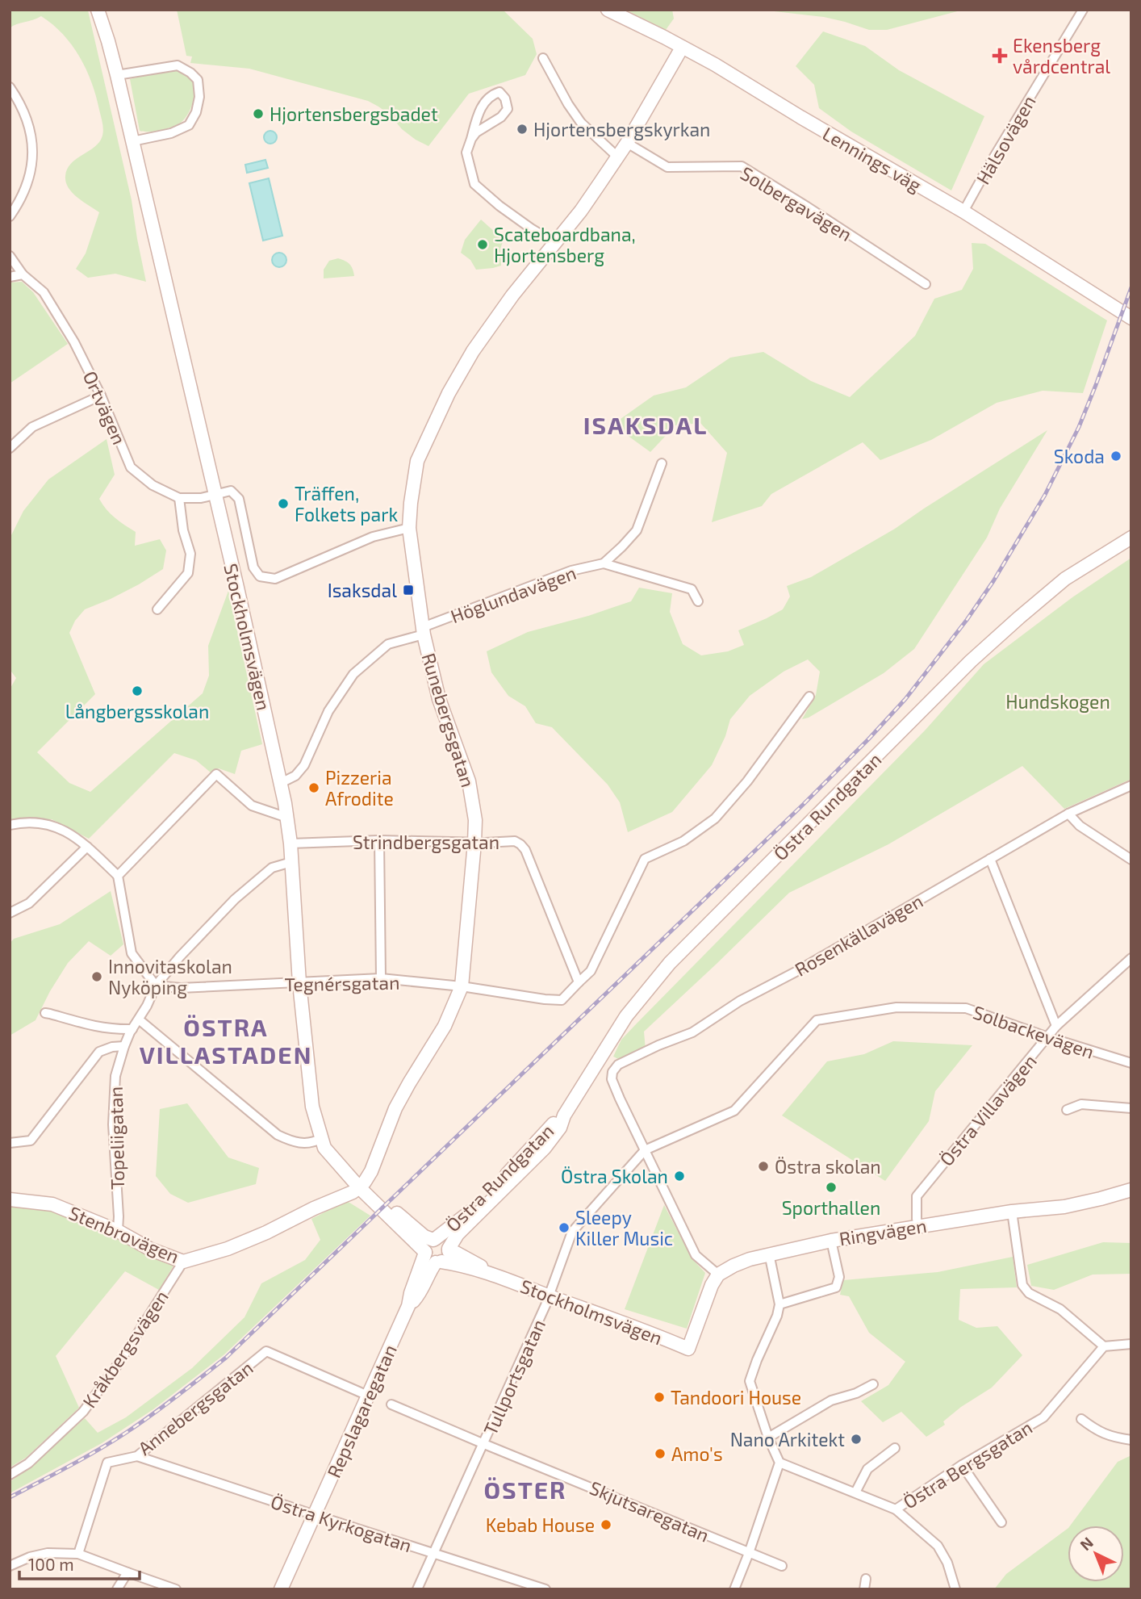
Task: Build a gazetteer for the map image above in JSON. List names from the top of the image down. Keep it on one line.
{"streets":{"street":["Hälsovägen","Lennings väg","Solbergavägen","Ortvägen","Höglundavägen","Stockholmsvägen","Runebergsgatan","Östra Rundgatan","Strindbergsgatan","Rosenkällavägen","Tegnérsgatan","Solbackevägen","Östra Villavägen","Topeliigatan","Ringvägen","Stenbrovägen","Kråkbergsvägen","Tullportsgatan","Annebergsgatan","Repslagaregatan","Östra Bergsgatan","Skjutsaregatan","Östra Kyrkogatan"]},"crossings":[["Hälsovägen","Lennings väg"],["Lennings väg","Runebergsgatan"],["Solbergavägen","Runebergsgatan"],["Ortvägen","Stockholmsvägen"],["Höglundavägen","Stockholmsvägen"],["Höglundavägen","Runebergsgatan"],["Stockholmsvägen","Runebergsgatan"],["Stockholmsvägen","Östra Rundgatan"],["Stockholmsvägen","Strindbergsgatan"],["Stockholmsvägen","Rosenkällavägen"],["Stockholmsvägen","Tegnérsgatan"],["Stockholmsvägen","Ringvägen"],["Stockholmsvägen","Stenbrovägen"],["Stockholmsvägen","Tullportsgatan"],["Stockholmsvägen","Repslagaregatan"],["Runebergsgatan","Strindbergsgatan"],["Runebergsgatan","Tegnérsgatan"],["Runebergsgatan","Stenbrovägen"],["Östra Rundgatan","Repslagaregatan"],["Strindbergsgatan","Tegnérsgatan"],["Rosenkällavägen","Solbackevägen"],["Rosenkällavägen","Ringvägen"],["Rosenkällavägen","Tullportsgatan"],["Solbackevägen","Östra Villavägen"],["Solbackevägen","Tullportsgatan"],["Östra Villavägen","Ringvägen"],["Topeliigatan","Stenbrovägen"],["Stenbrovägen","Kråkbergsvägen"],["Tullportsgatan","Skjutsaregatan"],["Tullportsgatan","Östra Kyrkogatan"],["Annebergsgatan","Repslagaregatan"],["Annebergsgatan","Östra Kyrkogatan"],["Repslagaregatan","Östra Kyrkogatan"]],"districts":["ISAKSDAL","ÖSTRA VILLASTADEN","ÖSTER"],"parks":["Hundskogen"],"places":{"health":["Ekensberg vårdcentral"],"other":["Hjortensbergsbadet","Hjortensbergskyrkan","Scateboardbana, Hjortensberg","Skoda","Träffen, Folkets park","Långbergsskolan","Pizzeria Afrodite","Innovitaskolan Nyköping","Östra skolan","Östra Skolan","Sporthallen","Sleepy Killer Music","Tandoori House","Nano Arkitekt","Amo's","Kebab House"],"transit":["Isaksdal"]},"scale_bar":"100 m","north":"top left"}
